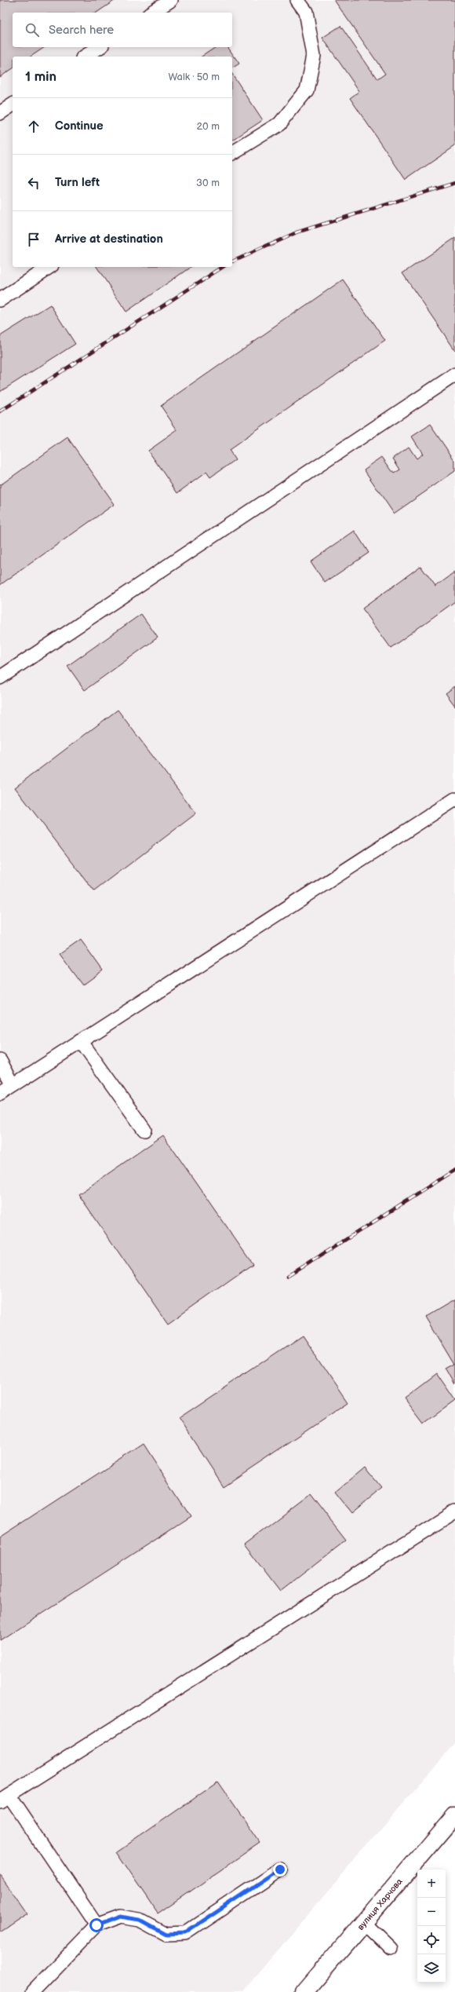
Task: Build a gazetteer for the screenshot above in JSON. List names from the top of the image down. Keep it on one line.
{"streets":{"street":["вулиця Харчова"]},"page":{"search":"Search here","heading":["1 min","Walk · 50 m"],"list":[["Continue","20 m"],["Turn left","30 m"],"Arrive at destination"],"map_buttons":["+","−"]}}
